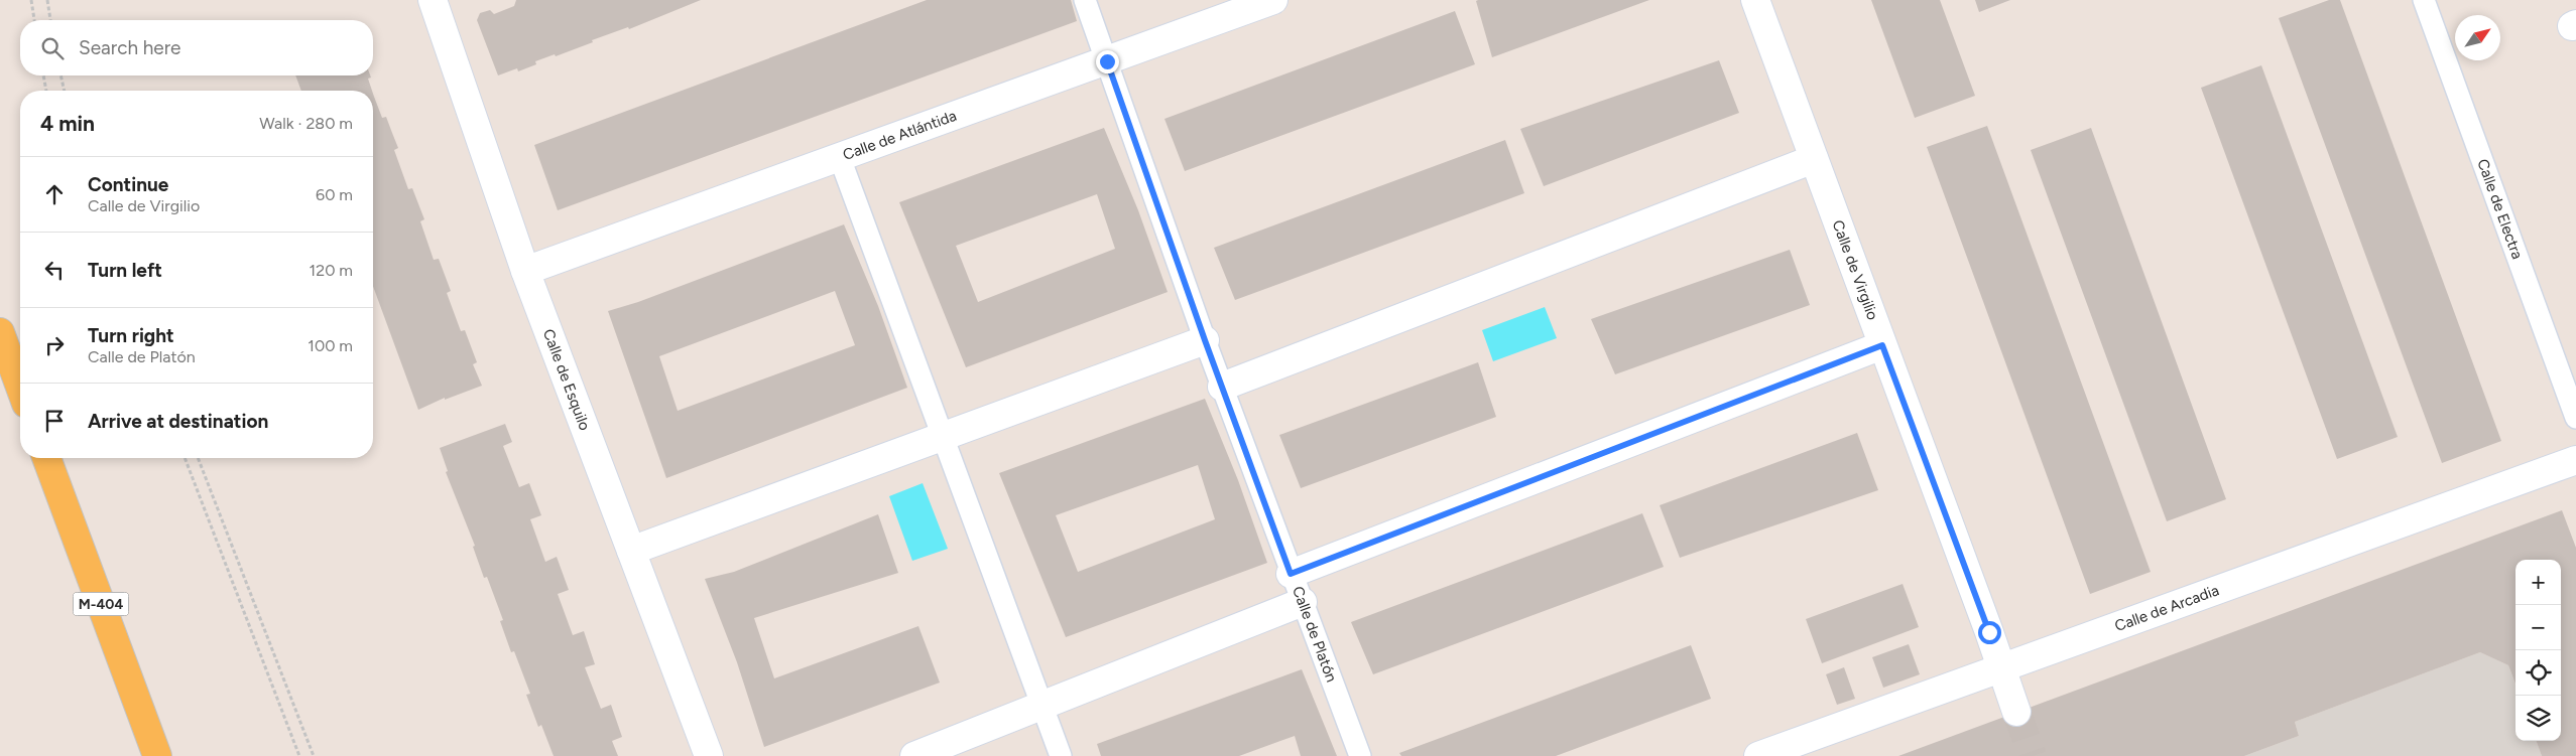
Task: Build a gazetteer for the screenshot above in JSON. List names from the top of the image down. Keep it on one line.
{"streets":{"main road":["M-404"],"street":["Calle de Atlántida","Calle de Electra","Calle de Virgilio","Calle de Esquilo","Calle de Arcadia","Calle de Platón"]},"crossings":[["Calle de Atlántida","Calle de Esquilo"],["Calle de Atlántida","Calle de Platón"],["Calle de Virgilio","Calle de Arcadia"]],"north":"top right","page":{"search":"Search here","heading":["4 min","Walk · 280 m"],"list":[["Continue","Calle de Virgilio","60 m"],["Turn left","120 m"],["Turn right","Calle de Platón","100 m"],"Arrive at destination"],"map_buttons":["+","−"]}}
